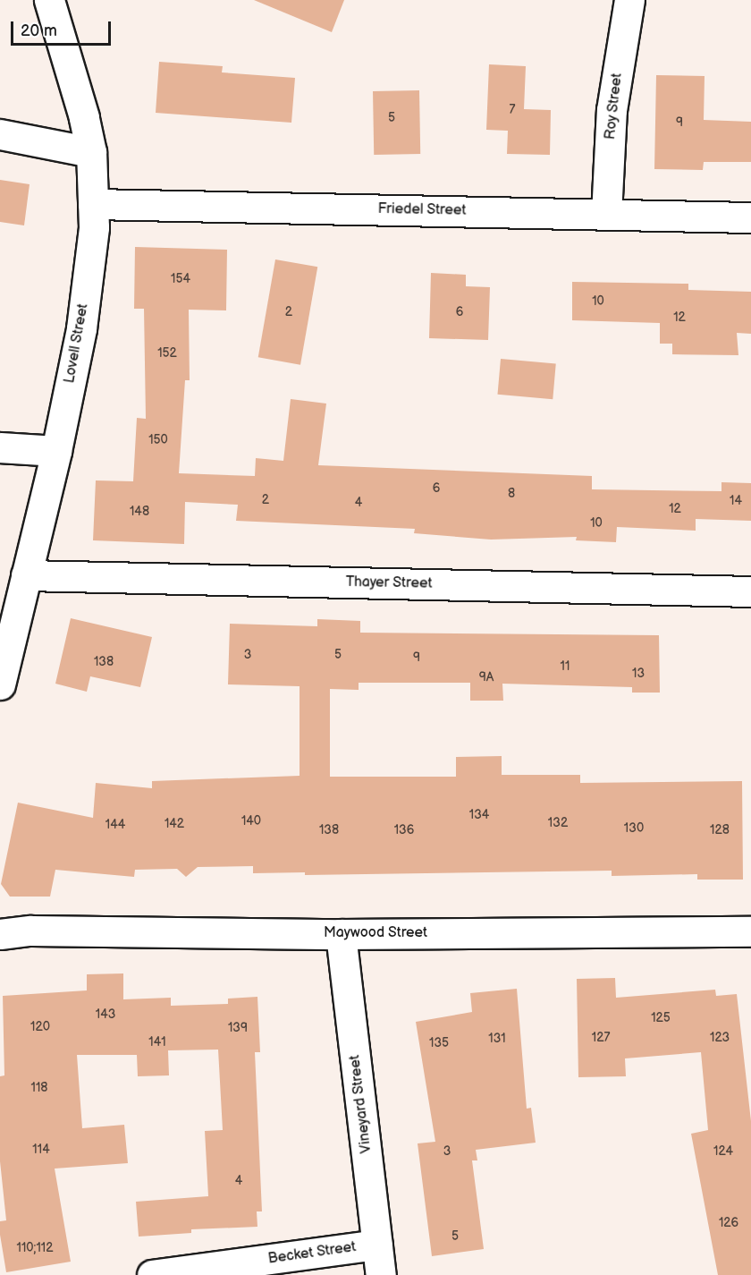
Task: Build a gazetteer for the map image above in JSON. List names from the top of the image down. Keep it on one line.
{"streets":{"street":["Roy Street","Friedel Street","Lovell Street","Thayer Street","Maywood Street","Vineyard Street","Becket Street"]},"crossings":[["Roy Street","Friedel Street"],["Friedel Street","Lovell Street"],["Lovell Street","Thayer Street"],["Maywood Street","Vineyard Street"],["Vineyard Street","Becket Street"]],"house_numbers":["7","5","9","154","10","2","6","12","152","150","6","8","2","14","4","12","148","10","3","5","9","138","11","13","9A","134","140","132","142","144","130","138","136","128","143","125","120","139","127","123","131","141","135","118","114","3","124","4","126","5","110;112"],"scale_bar":"20 m"}
